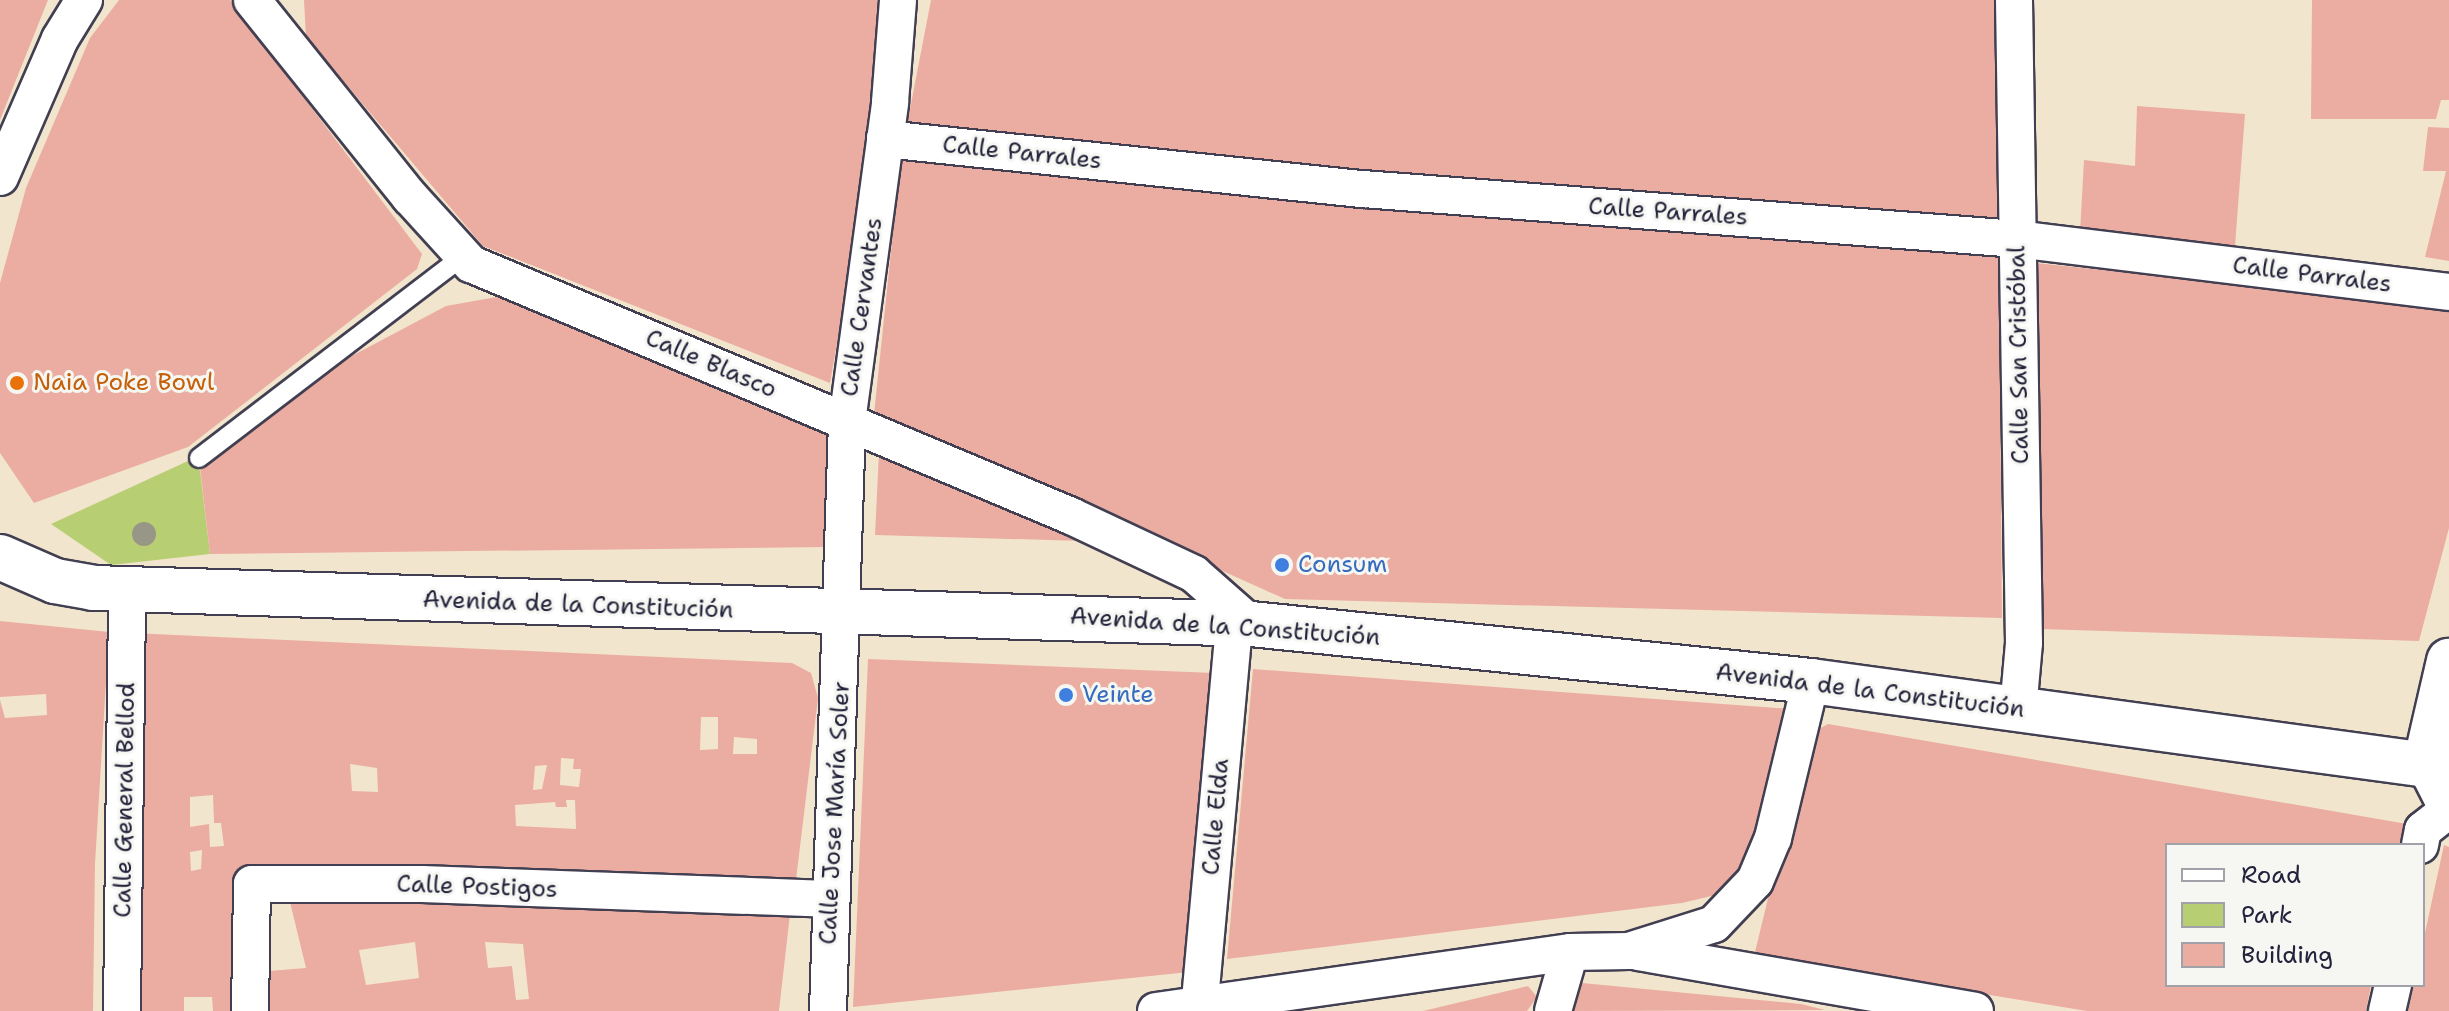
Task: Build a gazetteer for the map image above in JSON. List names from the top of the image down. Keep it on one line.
{"streets":{"street":["Calle Parrales","Calle Cervantes","Calle San Cristóbal","Calle Blasco","Avenida de la Constitución","Calle General Bellod","Calle Jose María Soler","Calle Elda","Calle Postigos"]},"crossings":[["Calle Parrales","Calle Cervantes"],["Calle Parrales","Calle San Cristóbal"],["Calle Cervantes","Calle Blasco"],["Calle Cervantes","Avenida de la Constitución"],["Calle Cervantes","Calle Jose María Soler"],["Calle San Cristóbal","Avenida de la Constitución"],["Calle Blasco","Avenida de la Constitución"],["Calle Blasco","Calle Elda"],["Avenida de la Constitución","Calle General Bellod"],["Avenida de la Constitución","Calle Jose María Soler"],["Avenida de la Constitución","Calle Elda"],["Calle Jose María Soler","Calle Postigos"]],"places":["Naia Poke Bowl","Consum","Veinte"],"legend":["Road","Park","Building"]}
